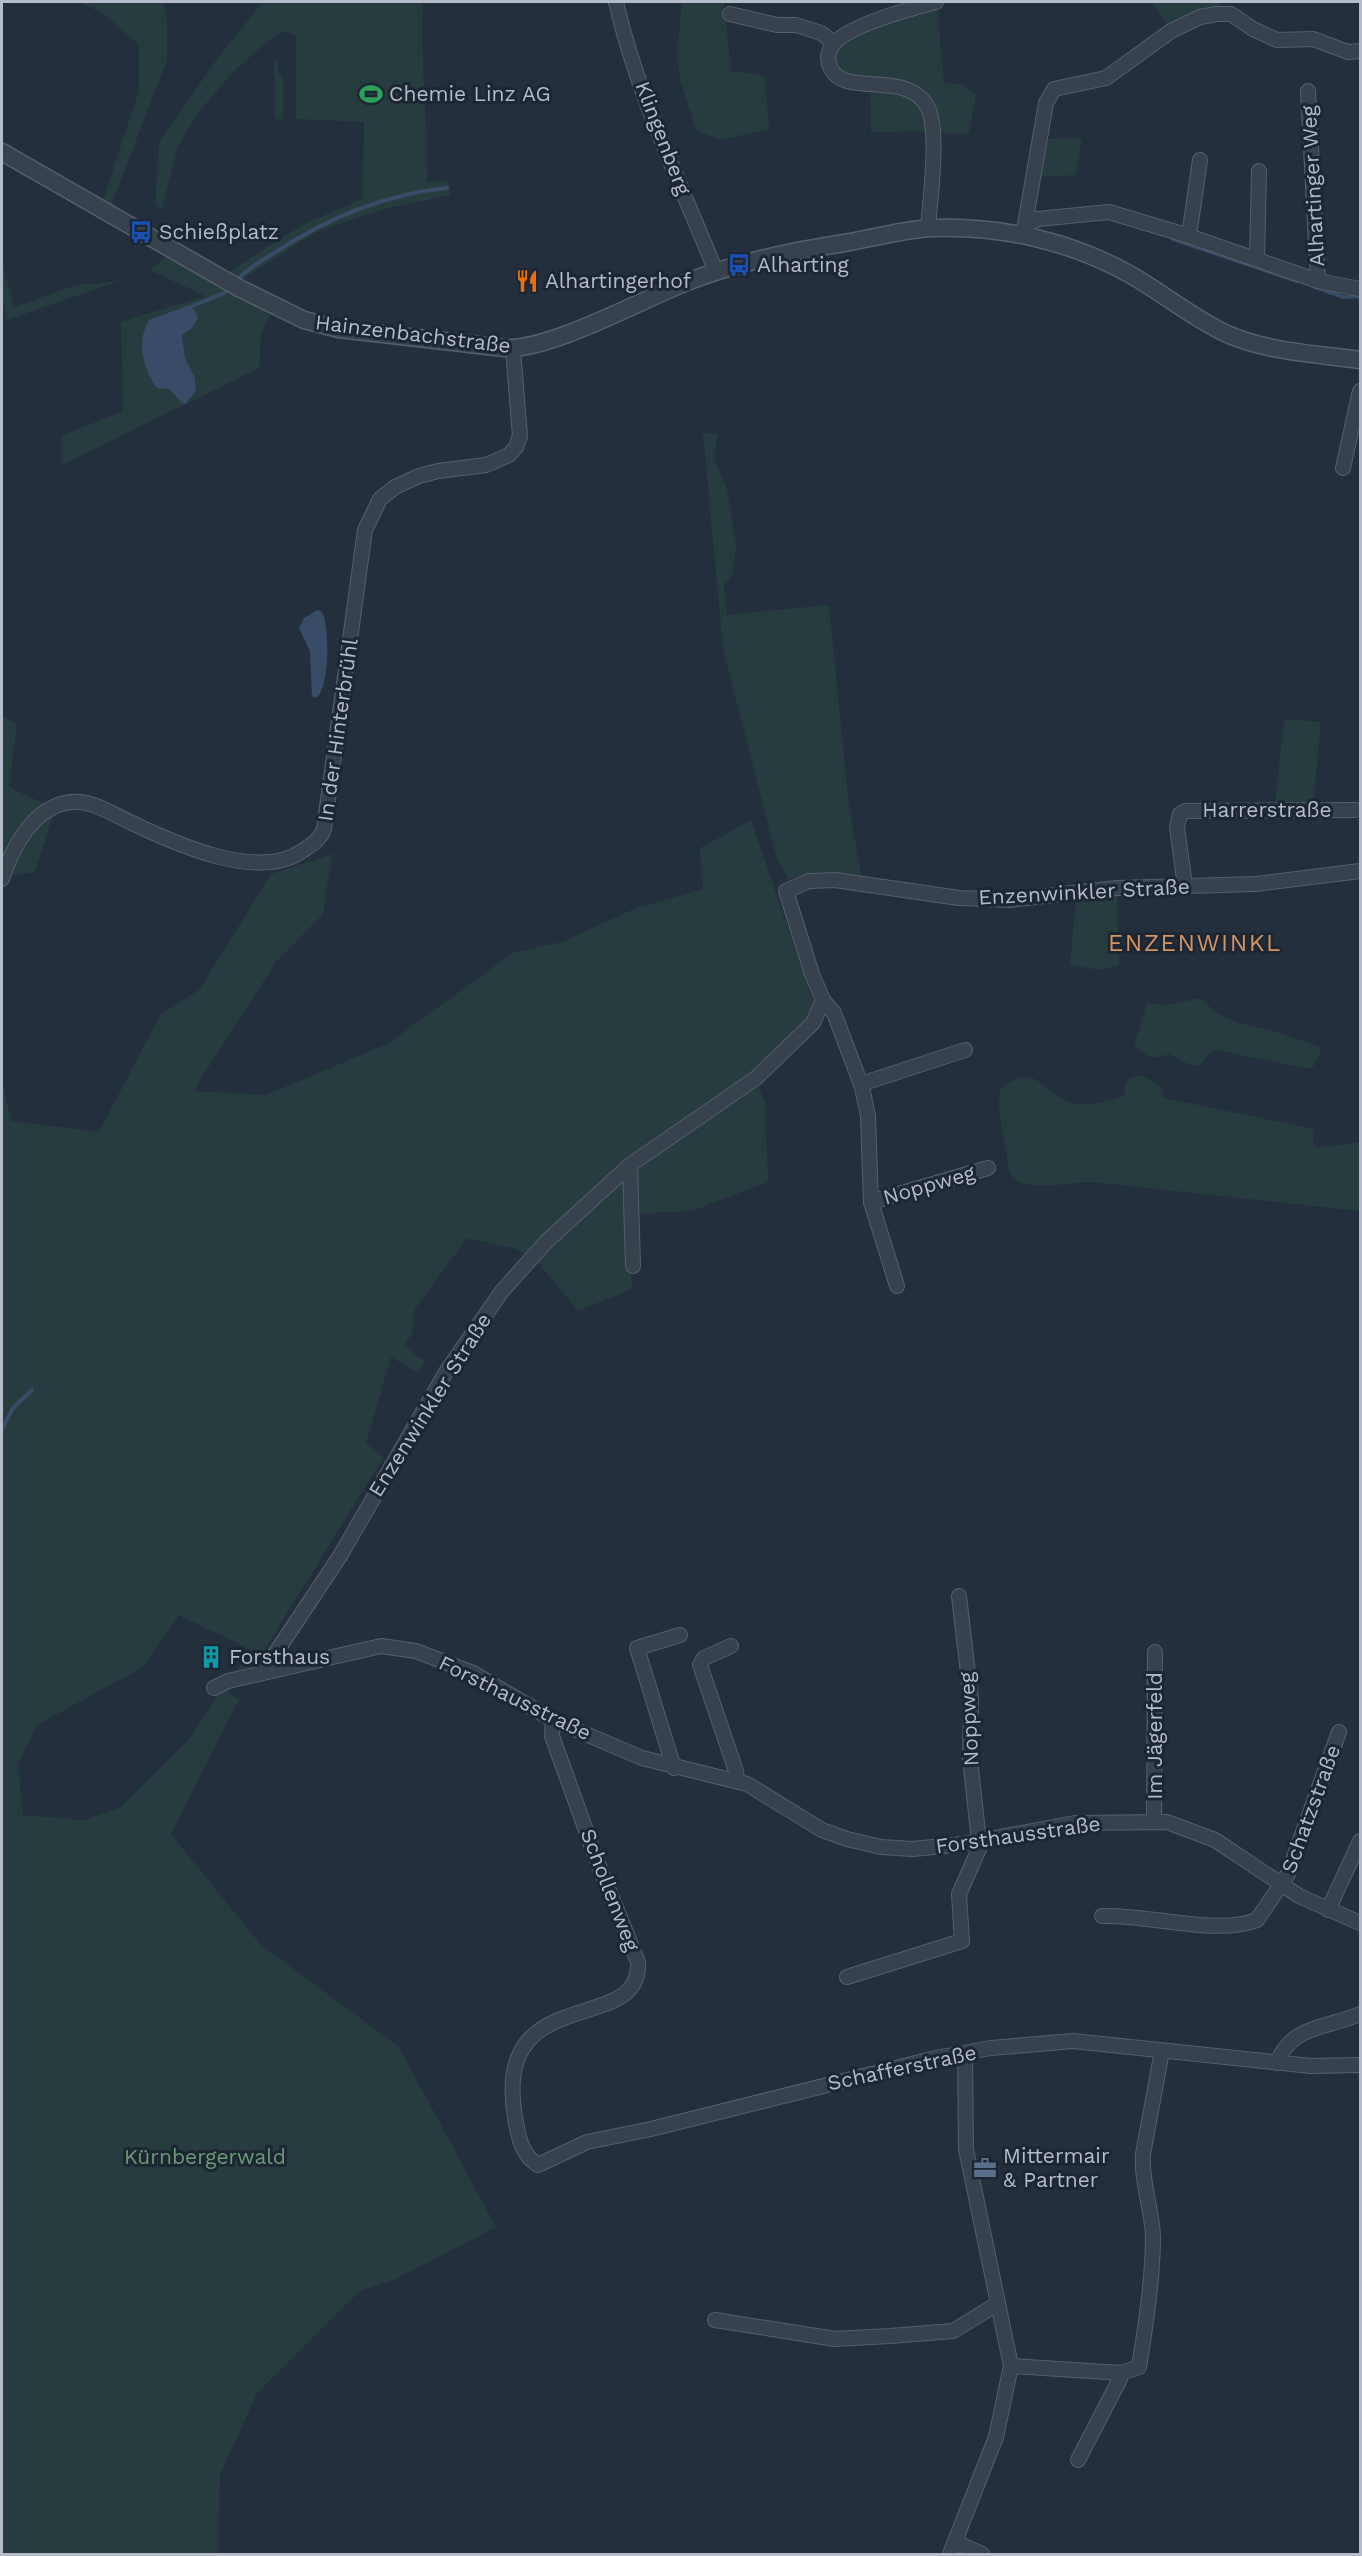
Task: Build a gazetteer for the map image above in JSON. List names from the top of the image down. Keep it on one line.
{"streets":{"street":["Klingenberg","Alhartinger Weg","Hainzenbachstraße","In der Hinterbrühl","Harrerstraße","Enzenwinkler Straße","Noppweg","Forsthausstraße","Im Jägerfeld","Schatzstraße","Schollenweg","Schafferstraße"]},"crossings":[["Klingenberg","Hainzenbachstraße"],["Alhartinger Weg","Hainzenbachstraße"],["Hainzenbachstraße","In der Hinterbrühl"],["Harrerstraße","Enzenwinkler Straße"],["Enzenwinkler Straße","Noppweg"],["Enzenwinkler Straße","Forsthausstraße"],["Noppweg","Forsthausstraße"],["Forsthausstraße","Im Jägerfeld"],["Forsthausstraße","Schatzstraße"],["Forsthausstraße","Schollenweg"],["Schollenweg","Schafferstraße"]],"districts":["ENZENWINKL"],"parks":["Kürnbergerwald"],"places":{"sports":["Chemie Linz AG"],"bus stop":["Schießplatz","Alharting"],"restaurant":["Alhartingerhof"],"building":["Forsthaus"],"office":["Mittermair & Partner"]}}
